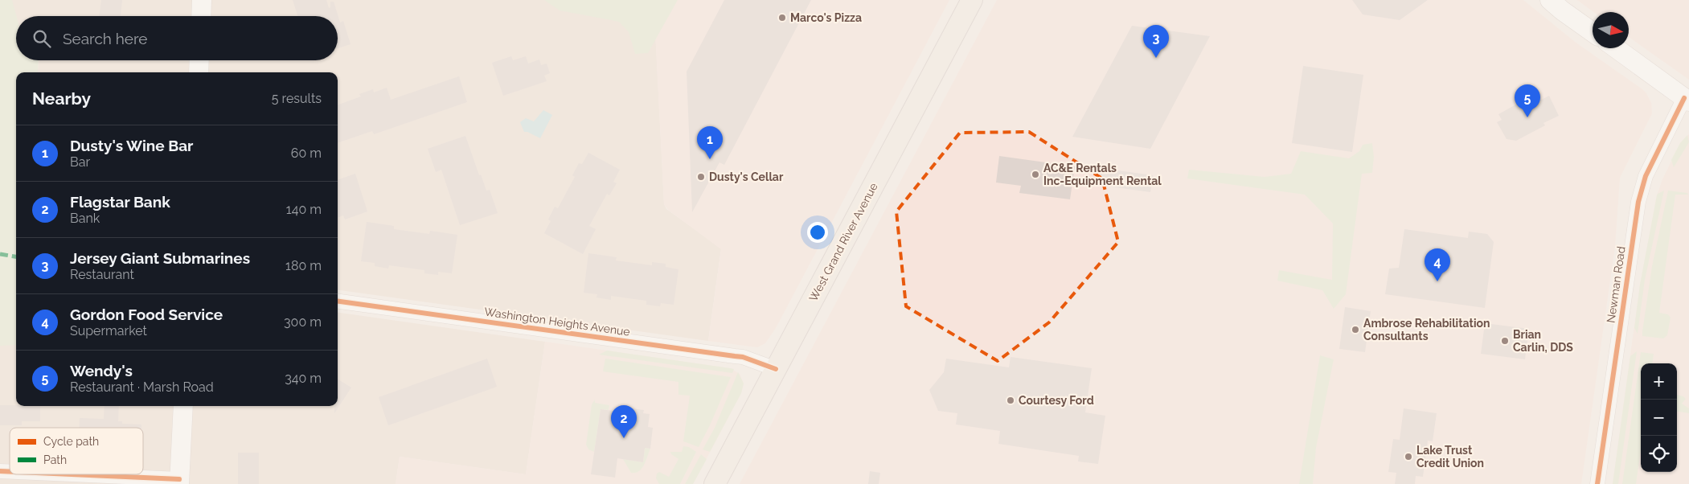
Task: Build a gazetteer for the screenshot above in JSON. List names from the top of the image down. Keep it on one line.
{"streets":{"main road":["West Grand River Avenue"],"street":["Newman Road","Washington Heights Avenue"]},"crossings":[["West Grand River Avenue","Washington Heights Avenue"]],"places":["Marco's Pizza","AC&E Rentals Inc-Equipment Rental","Dusty's Cellar","Ambrose Rehabilitation Consultants","Brian Carlin, DDS","Courtesy Ford","Lake Trust Credit Union"],"legend":["Cycle path","Path"],"north":"right","page":{"search":"Search here","pins":["3","5","1","4","2"],"heading":["Nearby","5 results"],"list":[{"mark":"1","name":"Dusty's Wine Bar","note":"Bar","value":"60 m"},{"mark":"2","name":"Flagstar Bank","note":"Bank","value":"140 m"},{"mark":"3","name":"Jersey Giant Submarines","note":"Restaurant","value":"180 m"},{"mark":"4","name":"Gordon Food Service","note":"Supermarket","value":"300 m"},{"mark":"5","name":"Wendy's","note":"Restaurant · Marsh Road","value":"340 m"}],"map_buttons":["+","−"]}}
